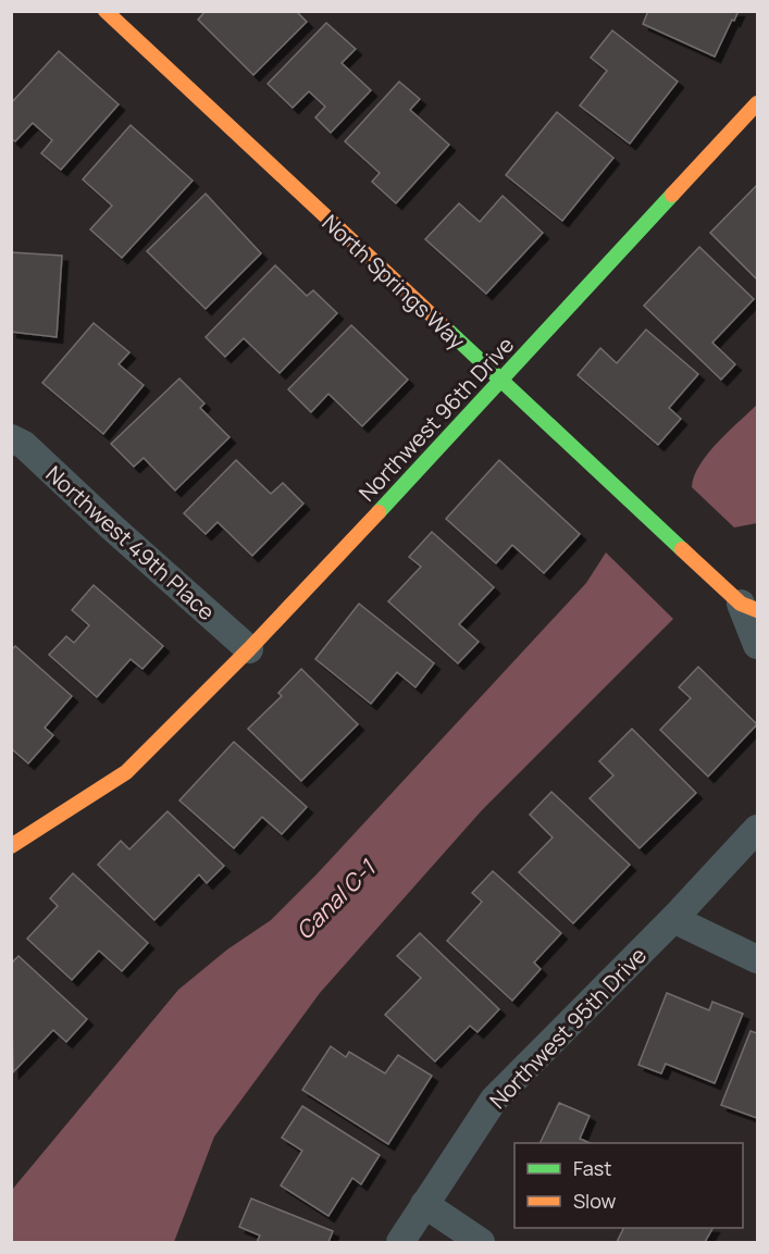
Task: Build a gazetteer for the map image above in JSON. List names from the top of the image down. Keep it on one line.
{"streets":{"street":["North Springs Way","Northwest 96th Drive","Northwest 49th Place","Northwest 95th Drive"]},"crossings":[["North Springs Way","Northwest 96th Drive"],["Northwest 96th Drive","Northwest 49th Place"]],"water":["Canal C-1"],"legend":["Fast","Slow"]}
